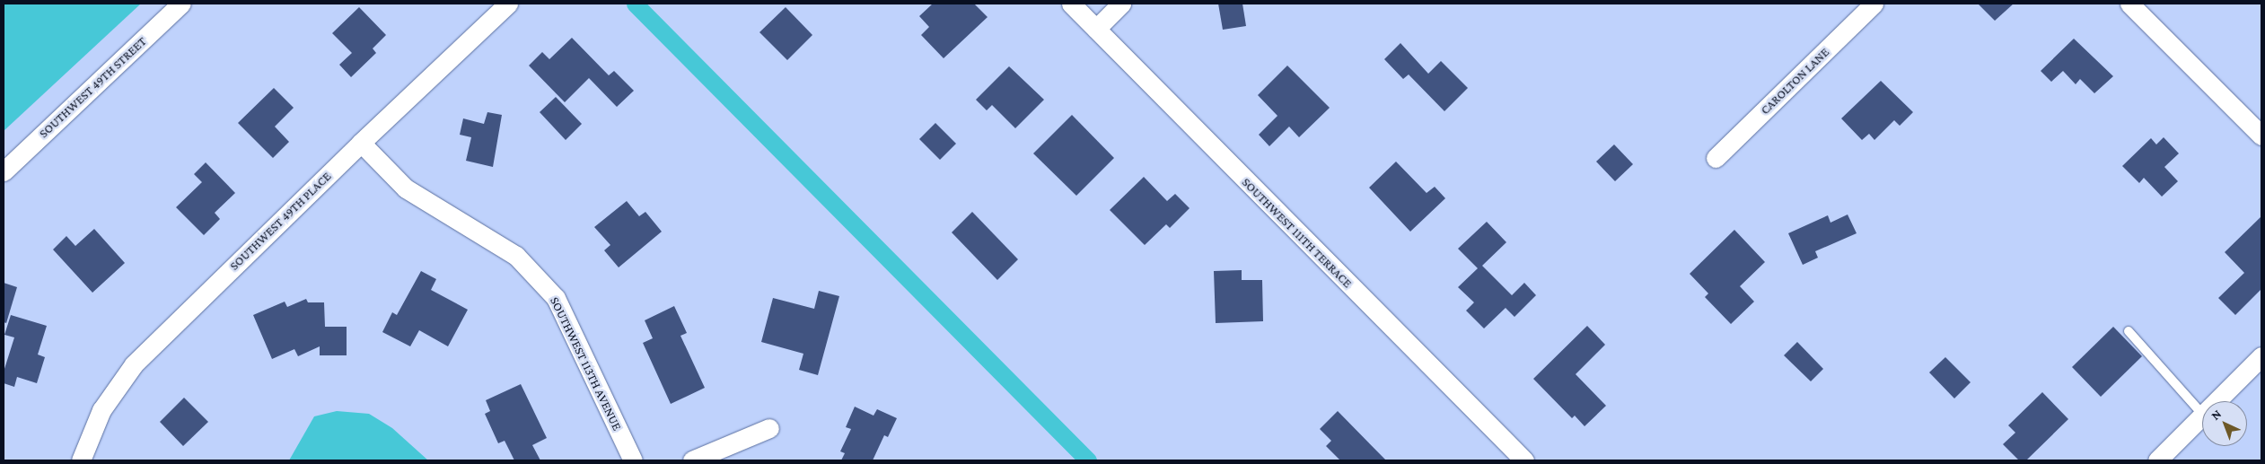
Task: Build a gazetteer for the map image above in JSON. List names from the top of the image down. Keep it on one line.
{"streets":{"street":["CAROLTON LANE","SOUTHWEST 49TH STREET","SOUTHWEST 49TH PLACE","SOUTHWEST 111TH TERRACE","SOUTHWEST 113TH AVENUE"]},"crossings":[["SOUTHWEST 49TH PLACE","SOUTHWEST 113TH AVENUE"]],"north":"top left"}
